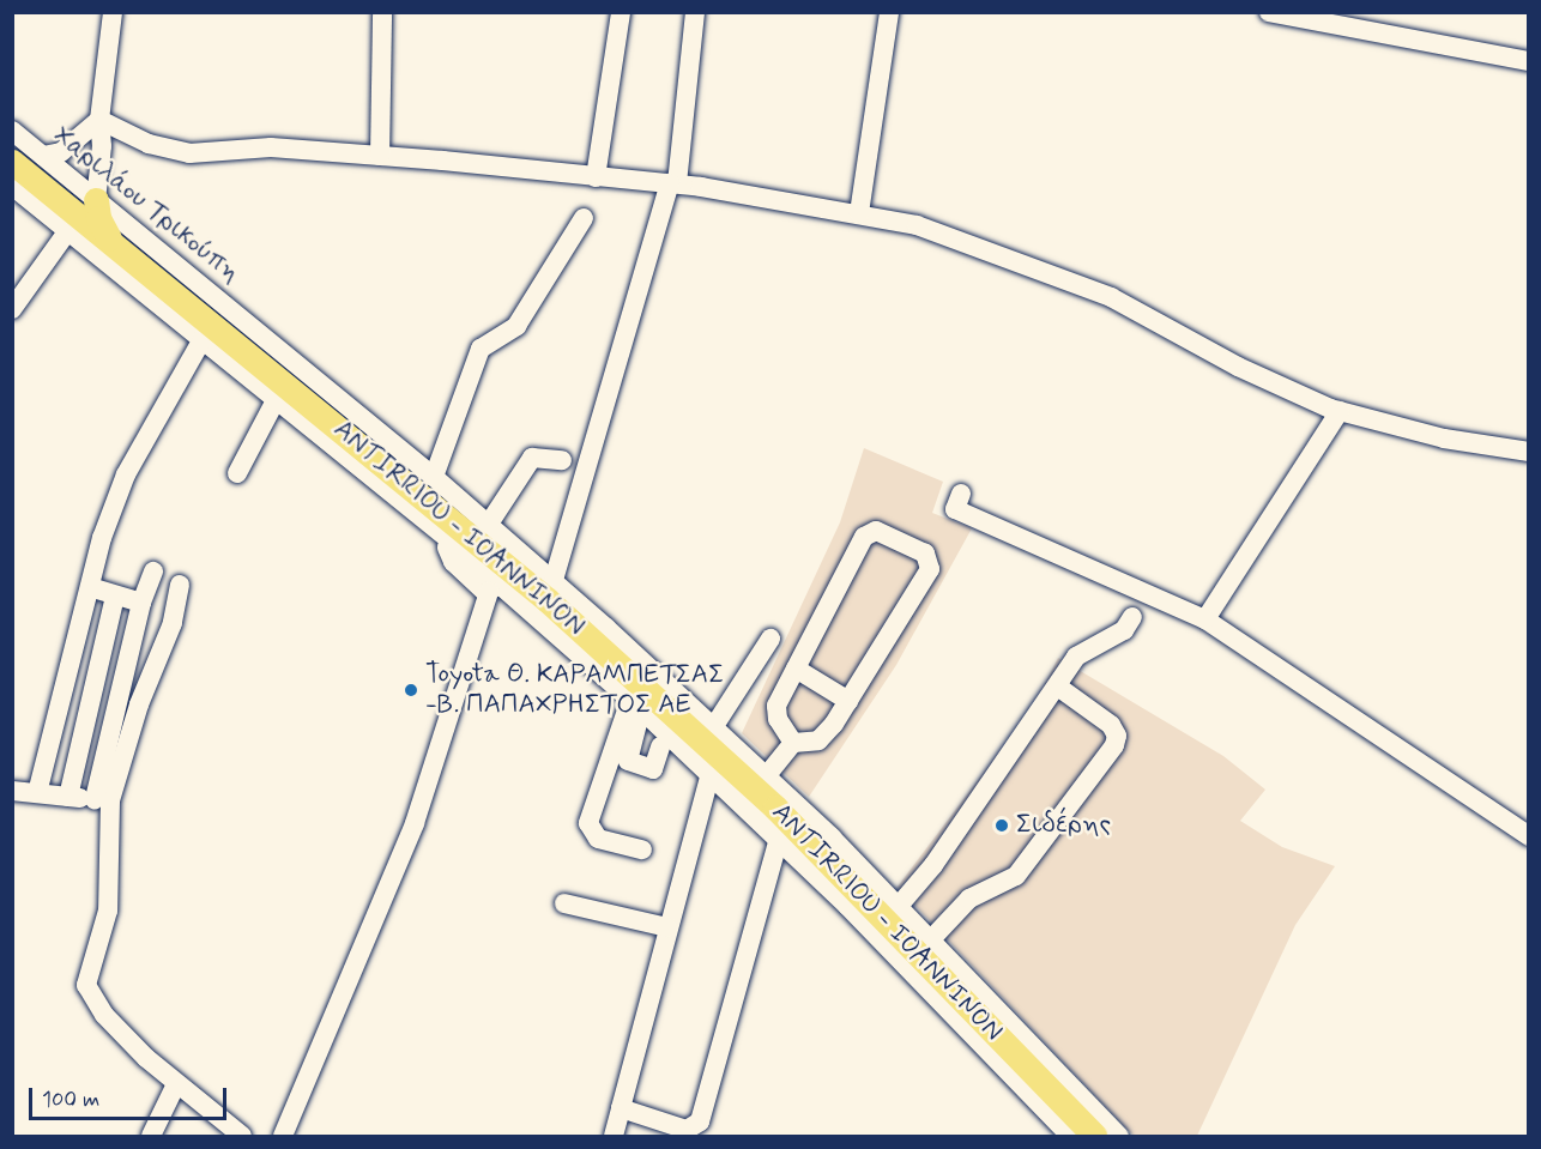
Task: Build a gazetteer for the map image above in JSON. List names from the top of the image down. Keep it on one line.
{"streets":{"main road":["ANTIRRIOU - IOANNINON"],"street":["Χαριλάου Τρικούπη"]},"places":["Toyota Θ. ΚΑΡΑΜΠΕΤΣΑΣ -Β. ΠΑΠΑΧΡΗΣΤΟΣ ΑΕ","Σιδέρης"],"scale_bar":"100 m"}
